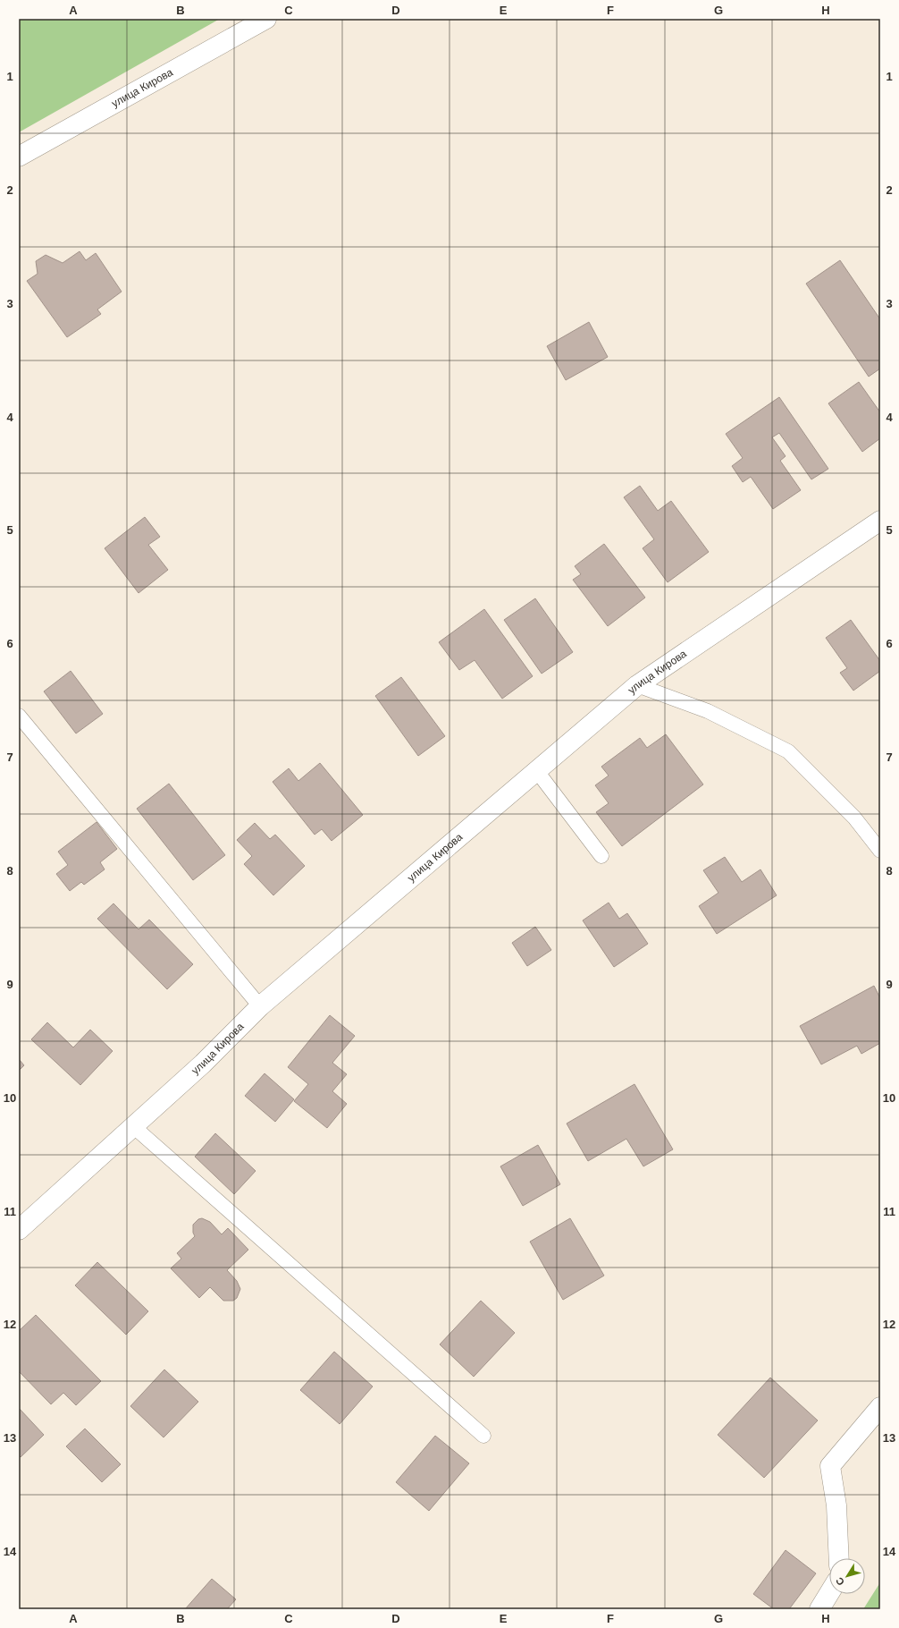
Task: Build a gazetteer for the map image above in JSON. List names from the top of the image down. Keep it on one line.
{"streets":{"street":["улица Кирова"]},"north":"bottom left","grid":{"columns":["A","B","C","D","E","F","G","H"],"rows":["1","2","3","4","5","6","7","8","9","10","11","12","13","14"]}}
